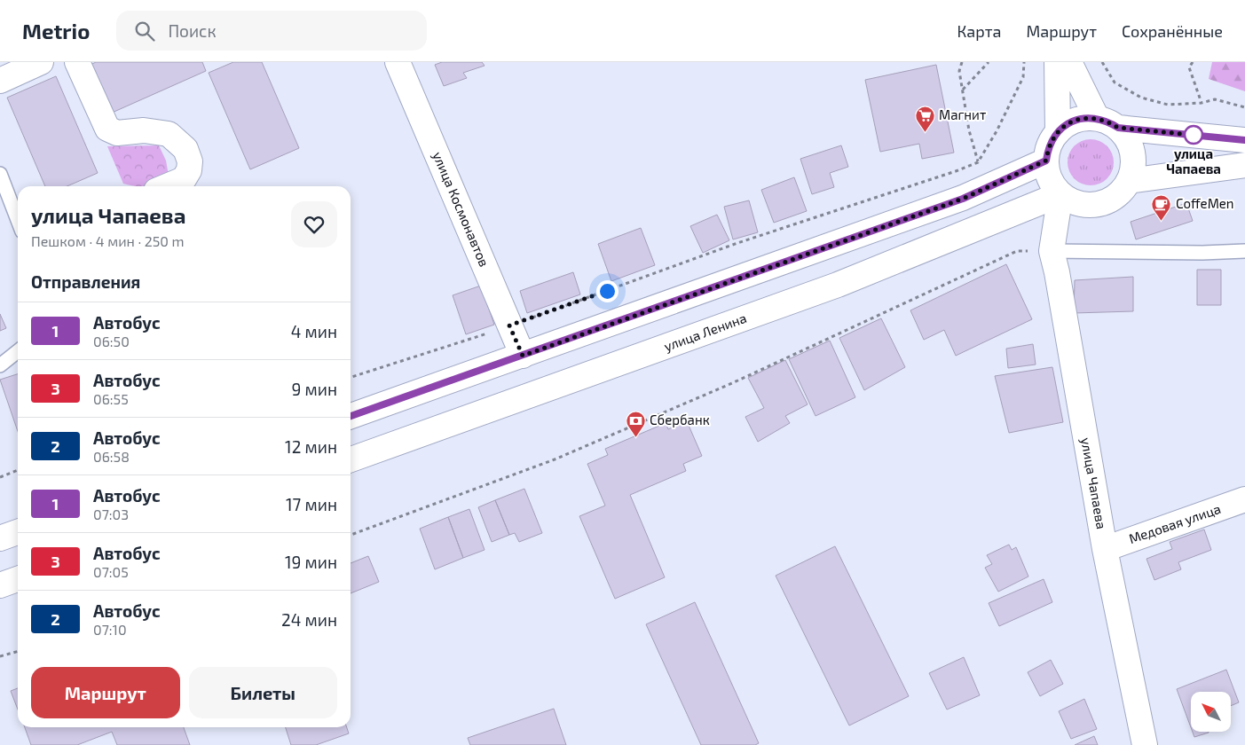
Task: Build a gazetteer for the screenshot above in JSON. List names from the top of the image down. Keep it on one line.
{"streets":{"main road":["улица Космонавтов","улица Ленина","улица Чапаева","Медовая улица"]},"crossings":[["улица Ленина","улица Чапаева"],["улица Чапаева","Медовая улица"]],"places":{"supermarket":["Магнит"],"other":["улица Чапаева"],"cafe":["CoffeMen"],"bank":["Сбербанк"]},"lines":["bus line 1"],"north":"top left","page":{"header":"Metrio","search":"Поиск","nav":["Карта","Маршрут","Сохранённые"],"heading":[["улица Чапаева","Пешком · 4 мин · 250 m"],"Отправления"],"list":[{"mark":"1","name":"Автобус","note":"06:50","value":"4 мин"},{"mark":"3","name":"Автобус","note":"06:55","value":"9 мин"},{"mark":"2","name":"Автобус","note":"06:58","value":"12 мин"},{"mark":"1","name":"Автобус","note":"07:03","value":"17 мин"},{"mark":"3","name":"Автобус","note":"07:05","value":"19 мин"},{"mark":"2","name":"Автобус","note":"07:10","value":"24 мин"}],"buttons":["Маршрут","Билеты"]}}
